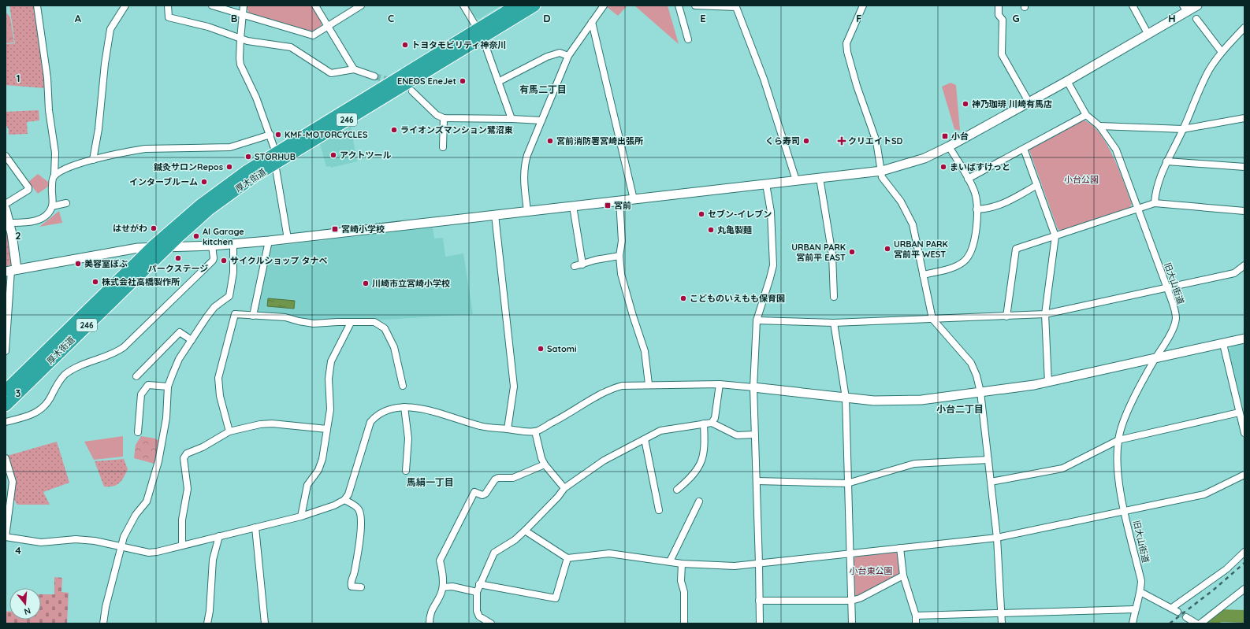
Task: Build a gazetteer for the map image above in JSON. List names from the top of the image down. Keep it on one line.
{"streets":{"highway":["246","厚木街道"],"street":["旧大山街道"]},"districts":["有馬二丁目","小台二丁目","馬絹一丁目"],"parks":["小台公園","小台東公園"],"places":{"other":["トヨタモビリティ神奈川","ENEOS EneJet","神乃珈琲 川崎有馬店","ライオンズマンション鷺沼東","KMF-MOTORCYCLES","宮前消防署宮崎出張所","くら寿司","アクトツール","STORHUB","鍼灸サロンRepos","まいばすけっと","インターブルーム","セブン-イレブン","はせがわ","丸亀製麺","AI Garage kitchen","URBAN PARK 宮前平 WEST","URBAN PARK 宮前平 EAST","パークステージ","サイクルショップ タナベ","美容室ぼぶ","株式会社高橋製作所","川崎市立宮崎小学校","こどものいえもも保育園","Satomi"],"transit":["小台","宮前","宮崎小学校"],"health":["クリエイトSD"]},"north":"bottom","grid":{"columns":["A","B","C","D","E","F","G","H"],"rows":["1","2","3","4"]}}
